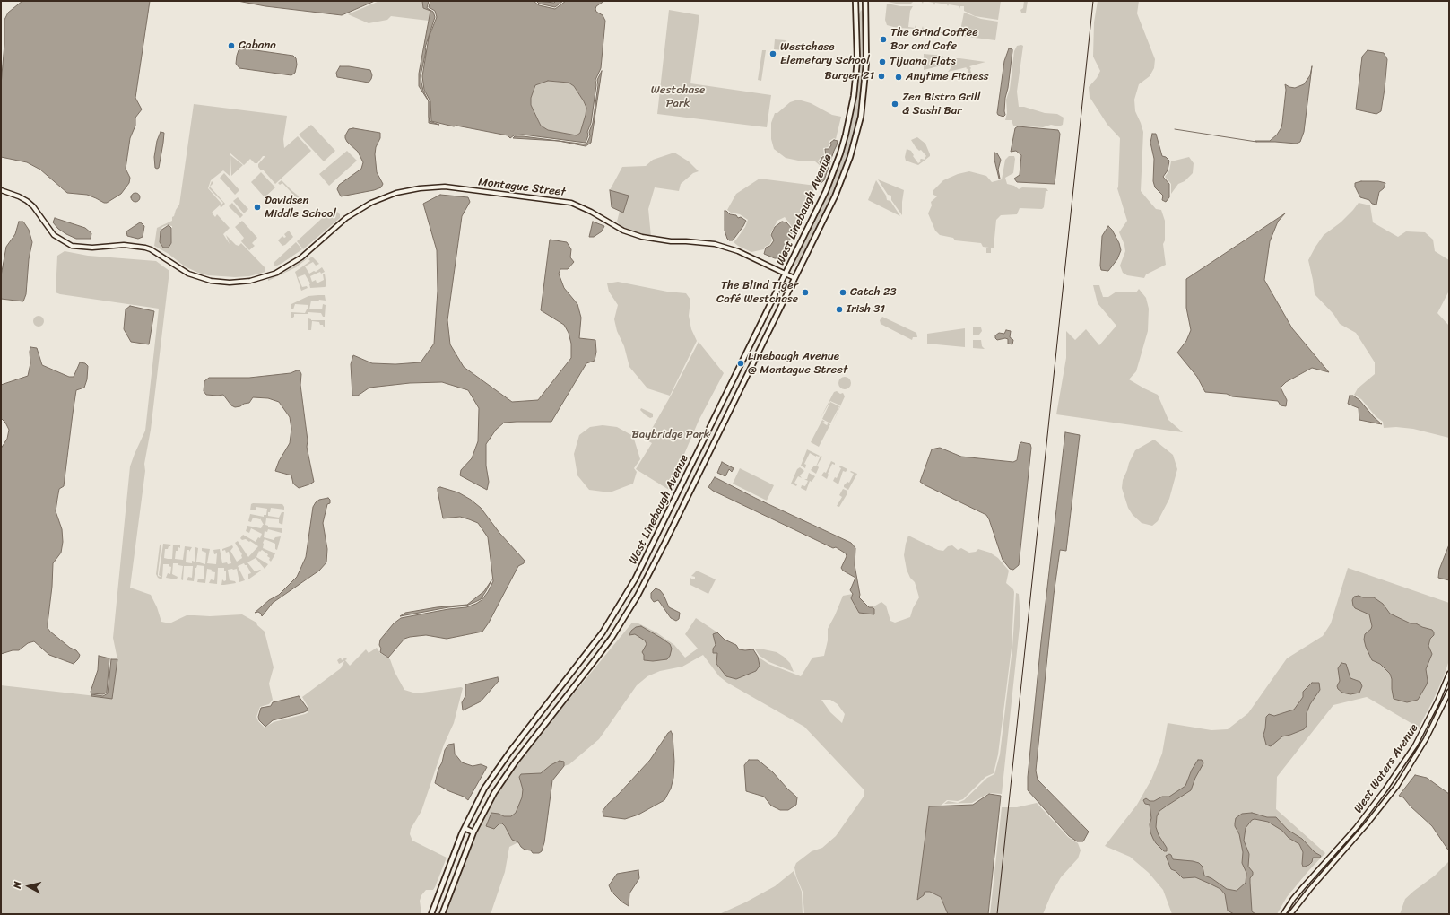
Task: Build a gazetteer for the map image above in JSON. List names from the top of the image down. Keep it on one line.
{"streets":{"main road":["West Linebaugh Avenue"],"street":["Montague Street","West Waters Avenue"]},"crossings":[["Montague Street","West Linebaugh Avenue"]],"parks":["Westchase Park","Baybridge Park"],"places":["The Grind Coffee Bar and Cafe","Cabana","Westchase Elemetary School","Tijuana Flats","Burger 21","Anytime Fitness","Zen Bistro Grill & Sushi Bar","Davidsen Middle School","The Blind Tiger Café Westchase","Catch 23","Irish 31","Linebaugh Avenue @ Montague Street"],"north":"left"}
